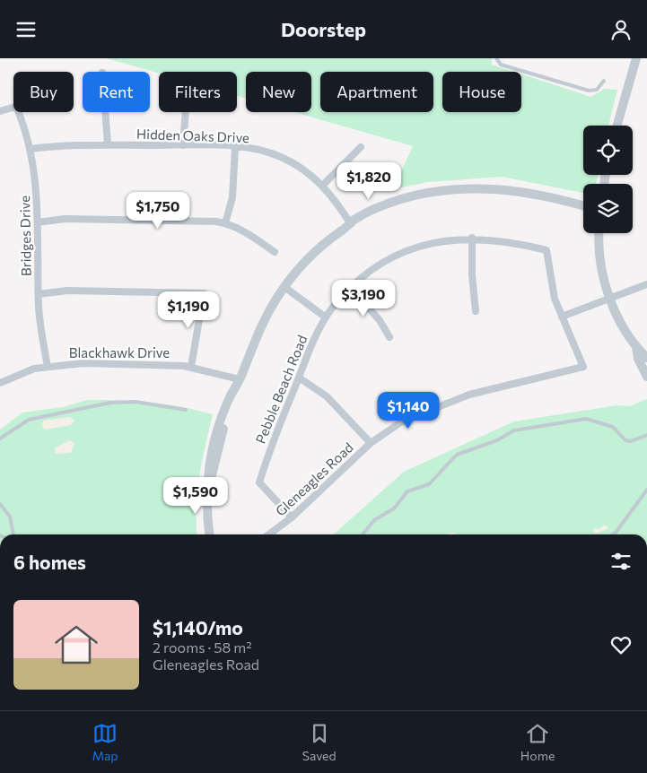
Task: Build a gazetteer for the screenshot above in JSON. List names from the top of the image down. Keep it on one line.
{"streets":{"street":["Hidden Oaks Drive","Bridges Drive","Blackhawk Drive","Pebble Beach Road","Gleneagles Road"]},"crossings":[["Hidden Oaks Drive","Bridges Drive"],["Bridges Drive","Blackhawk Drive"],["Pebble Beach Road","Gleneagles Road"]],"page":{"header":"Doorstep","chip":["Buy","Rent","Filters","New","Apartment","House"],"price":["$1,820","$1,750","$3,190","$1,190","$1,140","$1,590"],"heading":"6 homes","list":[{"name":"$1,140/mo","note":"2 rooms · 58 m² · Gleneagles Road"}],"tabs":["Map","Saved","Home"]}}
